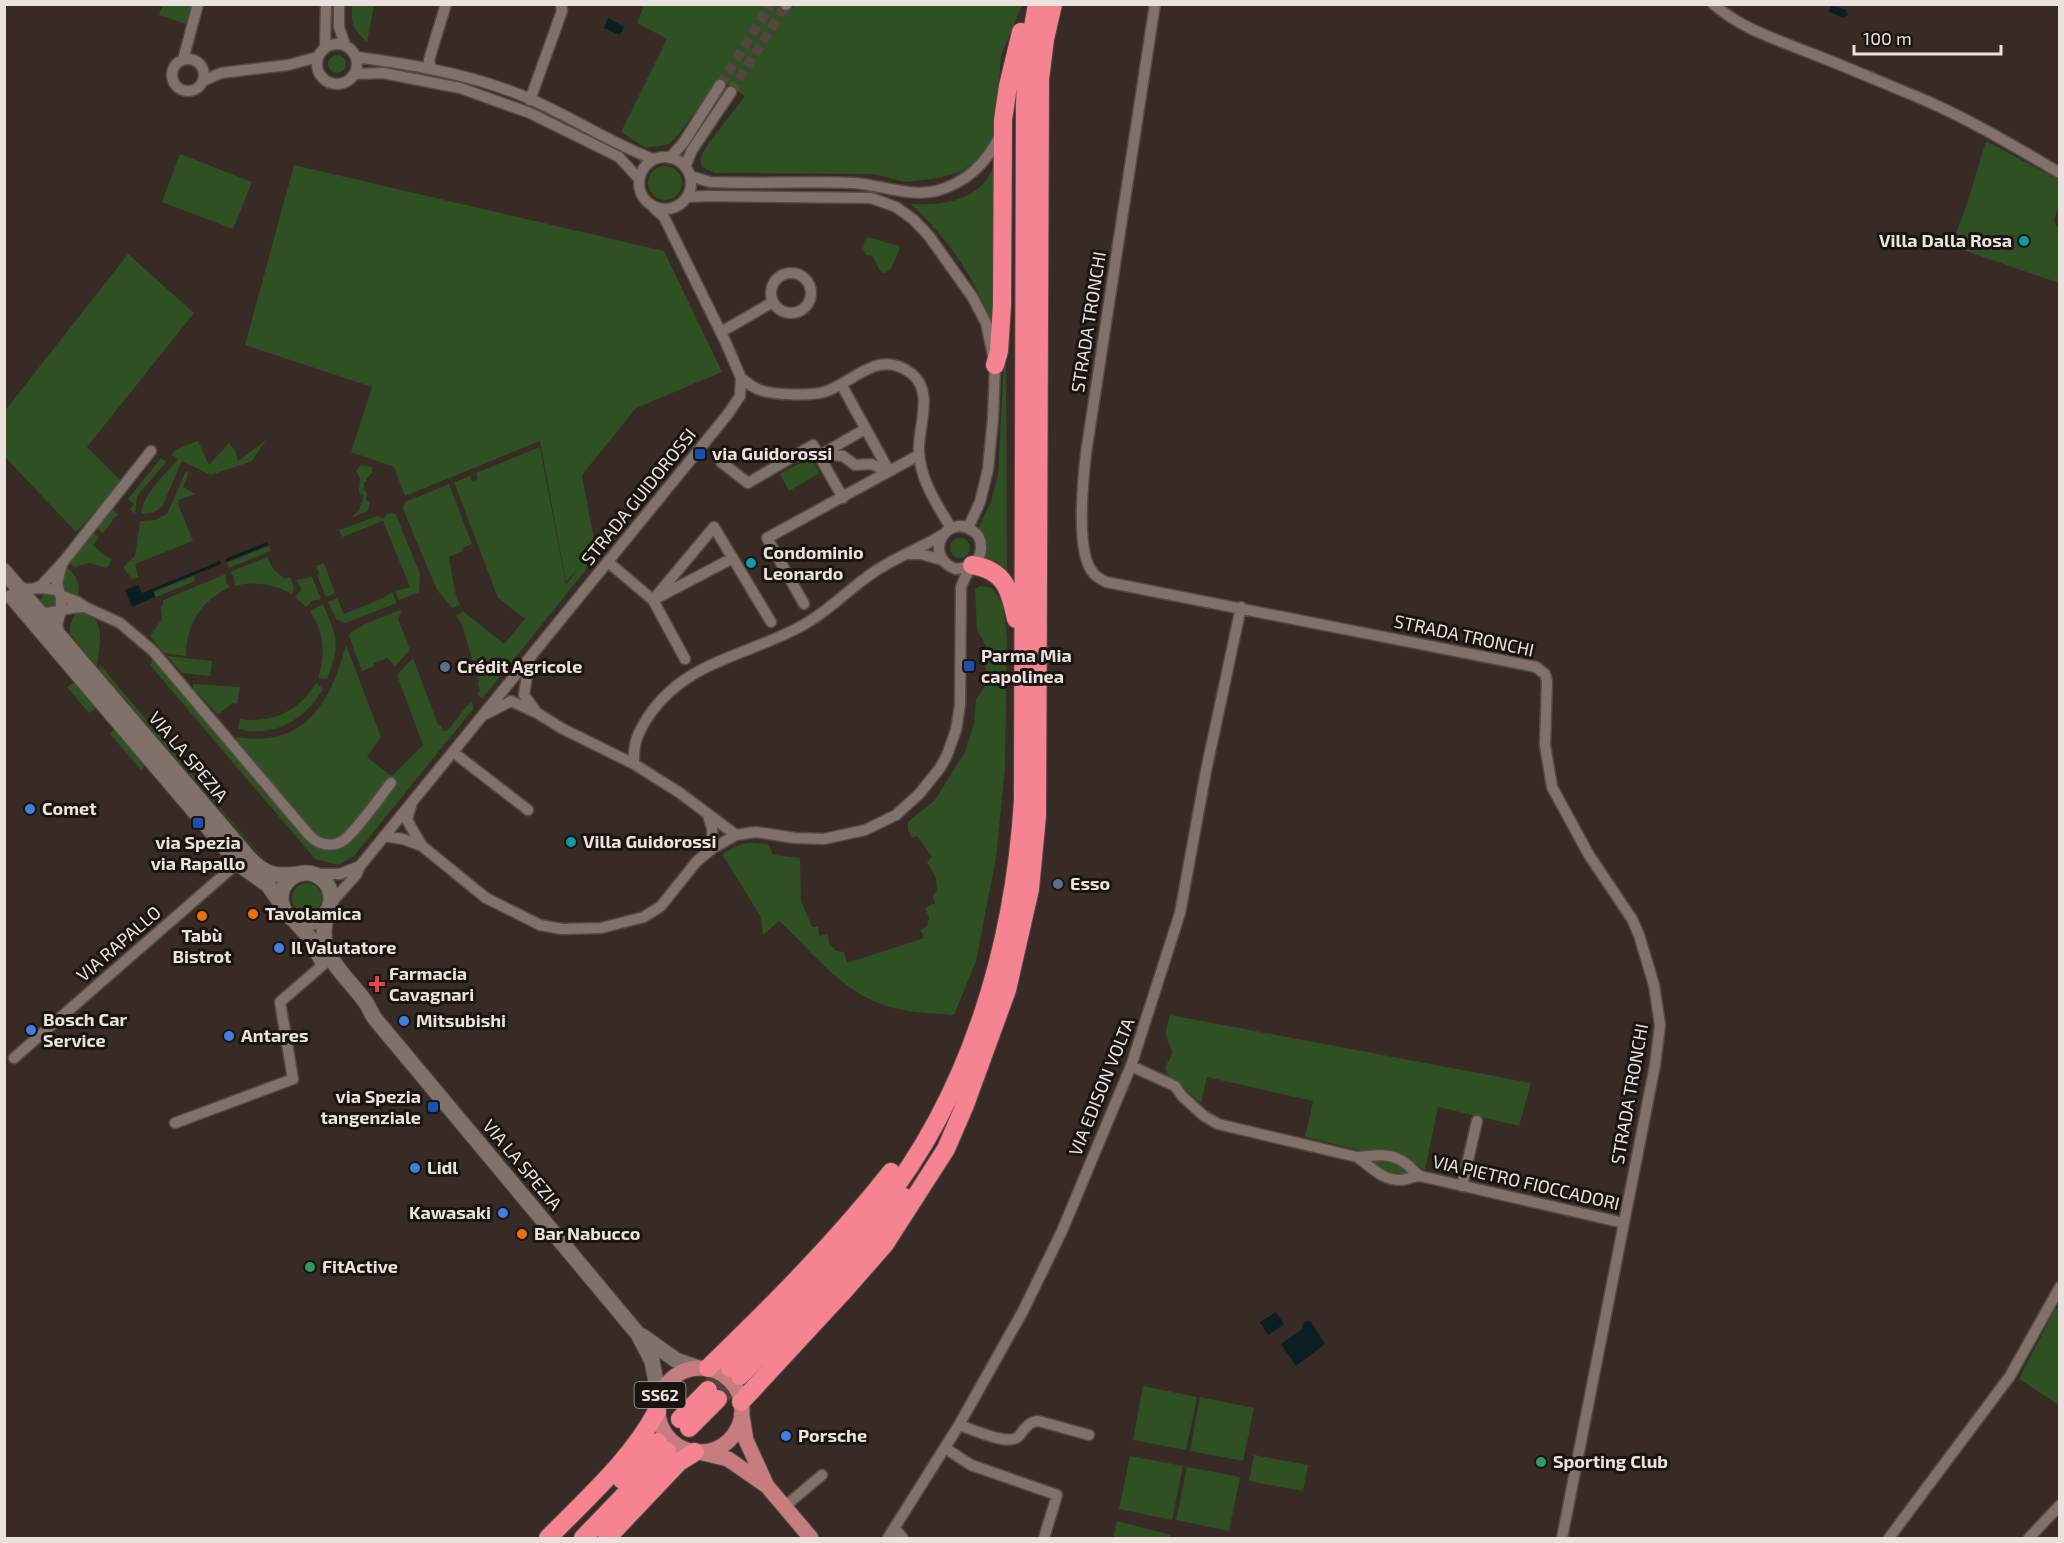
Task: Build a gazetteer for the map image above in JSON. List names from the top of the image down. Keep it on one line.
{"streets":{"main road":["VIA LA SPEZIA","SS62"],"street":["STRADA TRONCHI","STRADA GUIDOROSSI","VIA RAPALLO","VIA EDISON VOLTA","VIA PIETRO FIOCCADORI"]},"crossings":[["STRADA TRONCHI","VIA EDISON VOLTA"],["STRADA TRONCHI","VIA PIETRO FIOCCADORI"],["STRADA GUIDOROSSI","VIA LA SPEZIA"],["VIA LA SPEZIA","VIA RAPALLO"],["VIA LA SPEZIA","SS62"],["VIA EDISON VOLTA","VIA PIETRO FIOCCADORI"]],"places":{"other":["Villa Dalla Rosa","Condominio Leonardo","Crédit Agricole","Comet","Villa Guidorossi","Esso","Tavolamica","Tabù Bistrot","Il Valutatore","Mitsubishi","Bosch Car Service","Antares","Lidl","Kawasaki","Bar Nabucco","FitActive","Porsche","Sporting Club"],"transit":["via Guidorossi","Parma Mia capolinea","via Spezia via Rapallo","via Spezia tangenziale"],"health":["Farmacia Cavagnari"]},"scale_bar":"100 m"}
